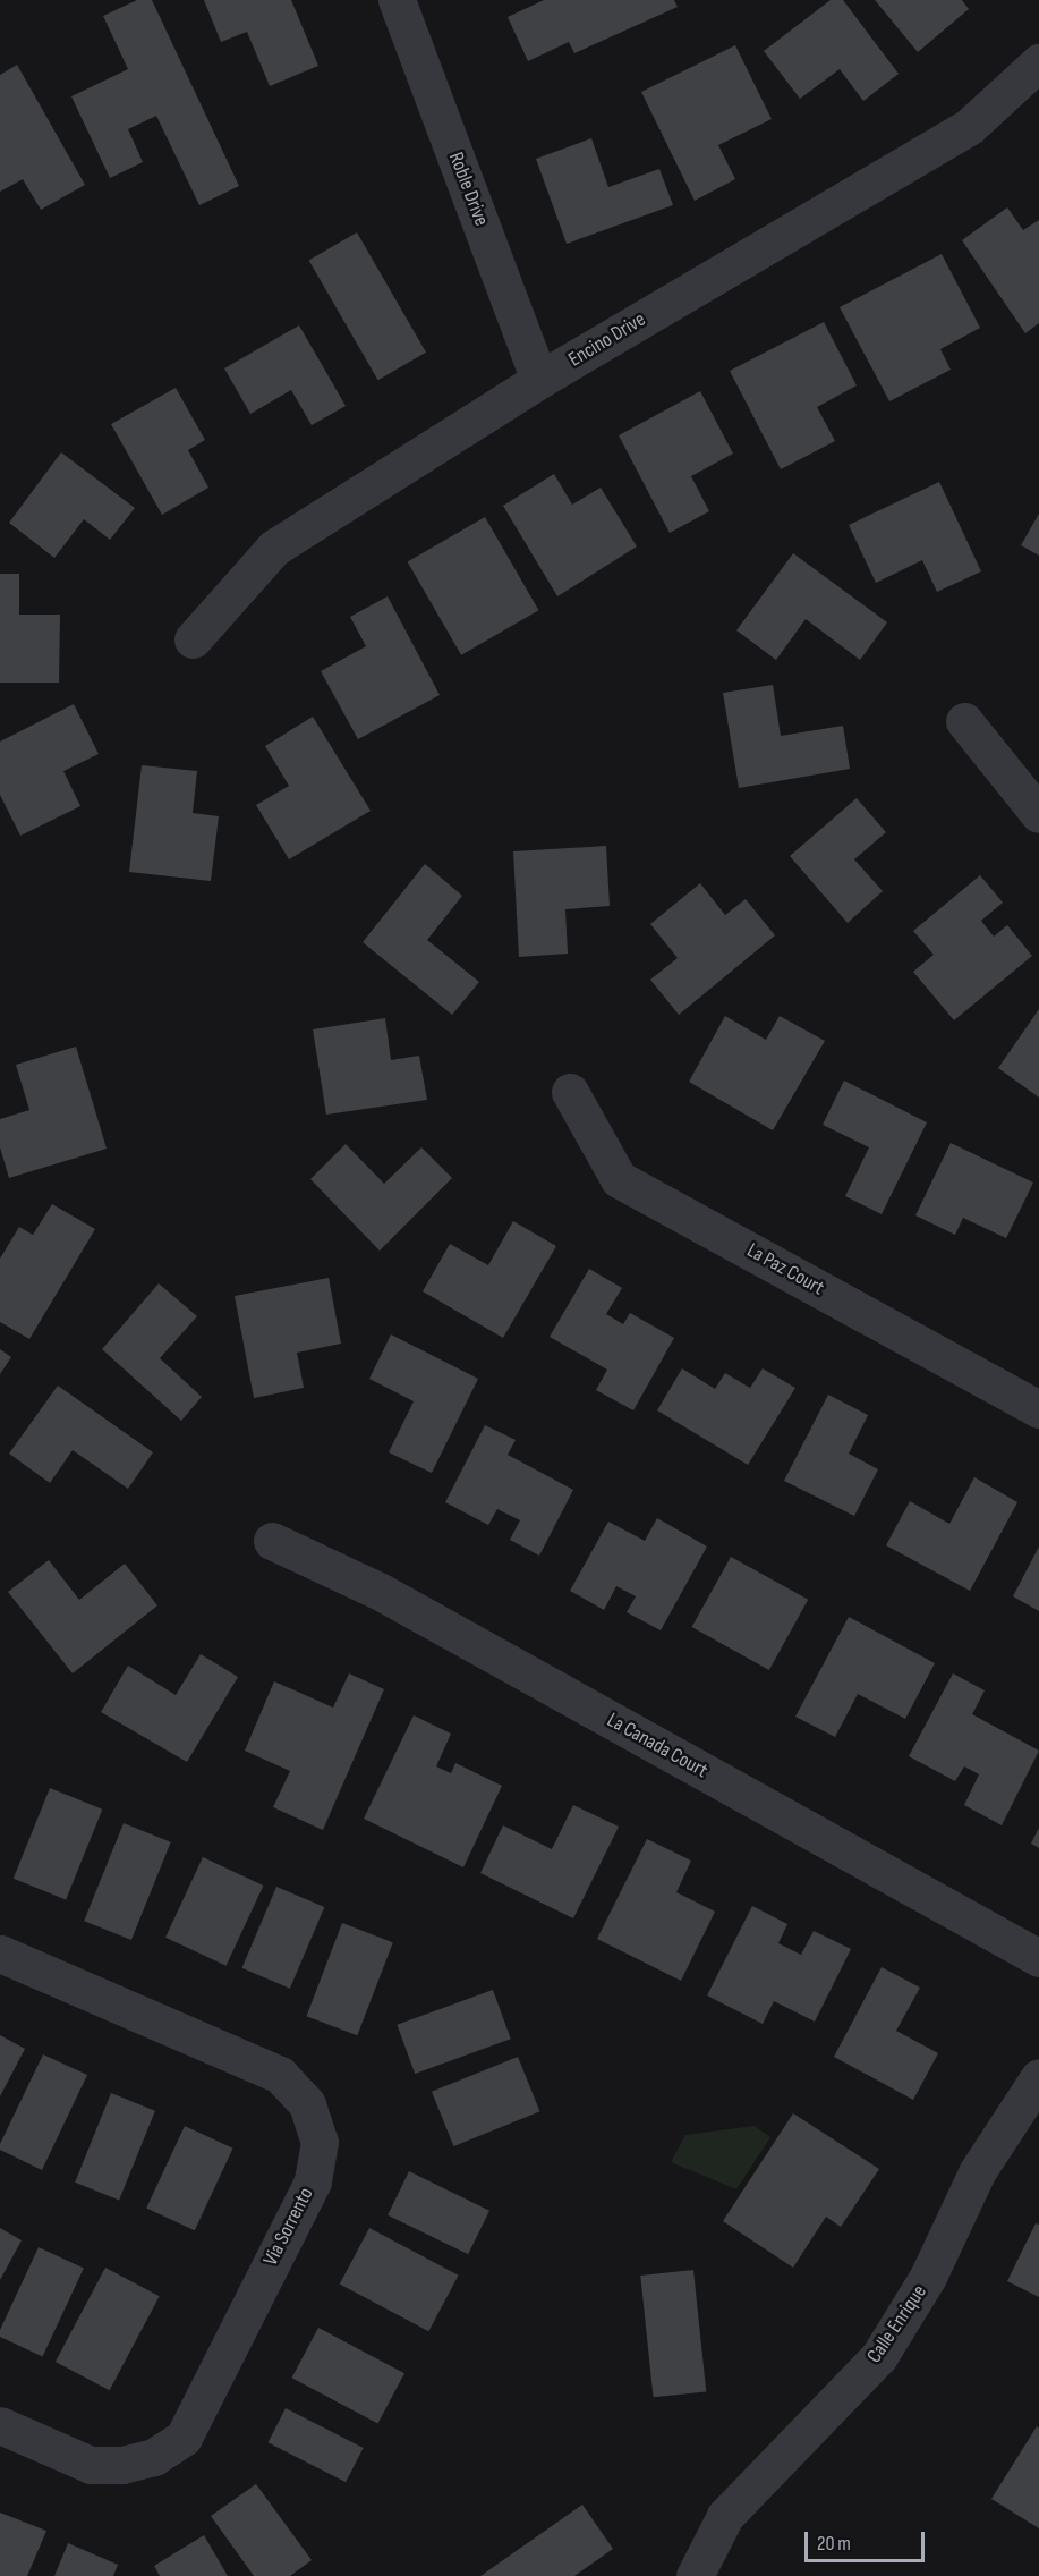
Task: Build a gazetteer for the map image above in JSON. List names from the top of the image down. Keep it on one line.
{"streets":{"street":["Roble Drive","Encino Drive","La Paz Court","La Canada Court","Via Sorrento","Calle Enrique"]},"crossings":[["Roble Drive","Encino Drive"]],"scale_bar":"20 m"}
